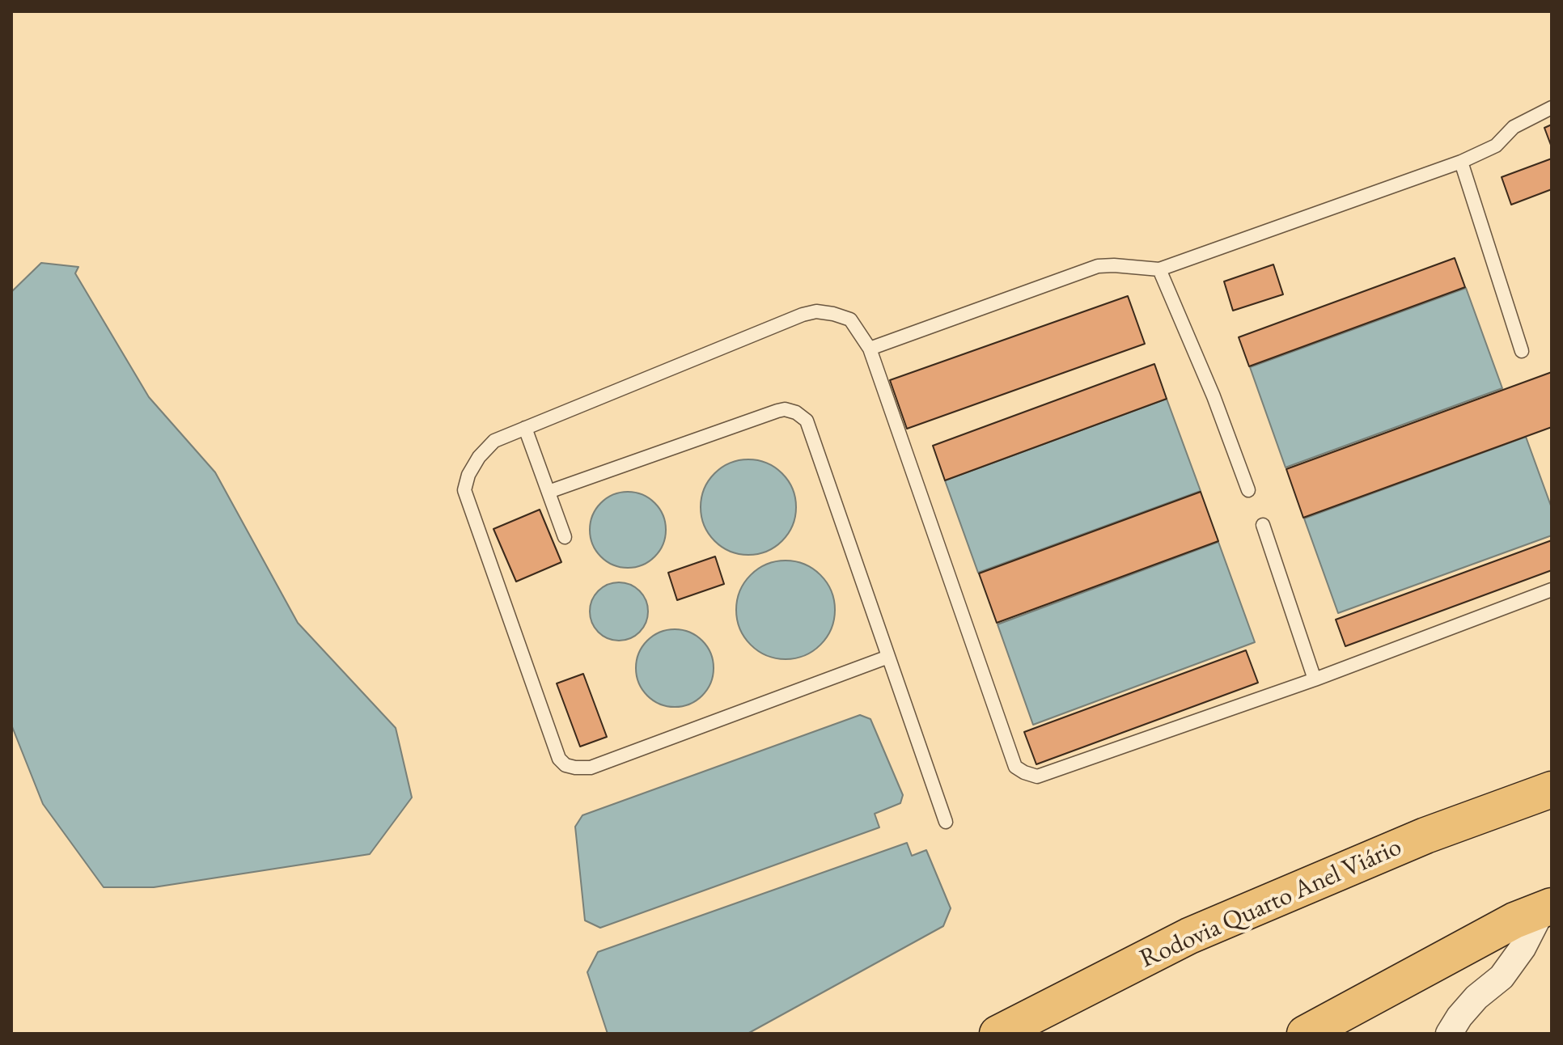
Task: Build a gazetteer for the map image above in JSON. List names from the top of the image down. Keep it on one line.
{"streets":{"highway":["Rodovia Quarto Anel Viário"]}}
